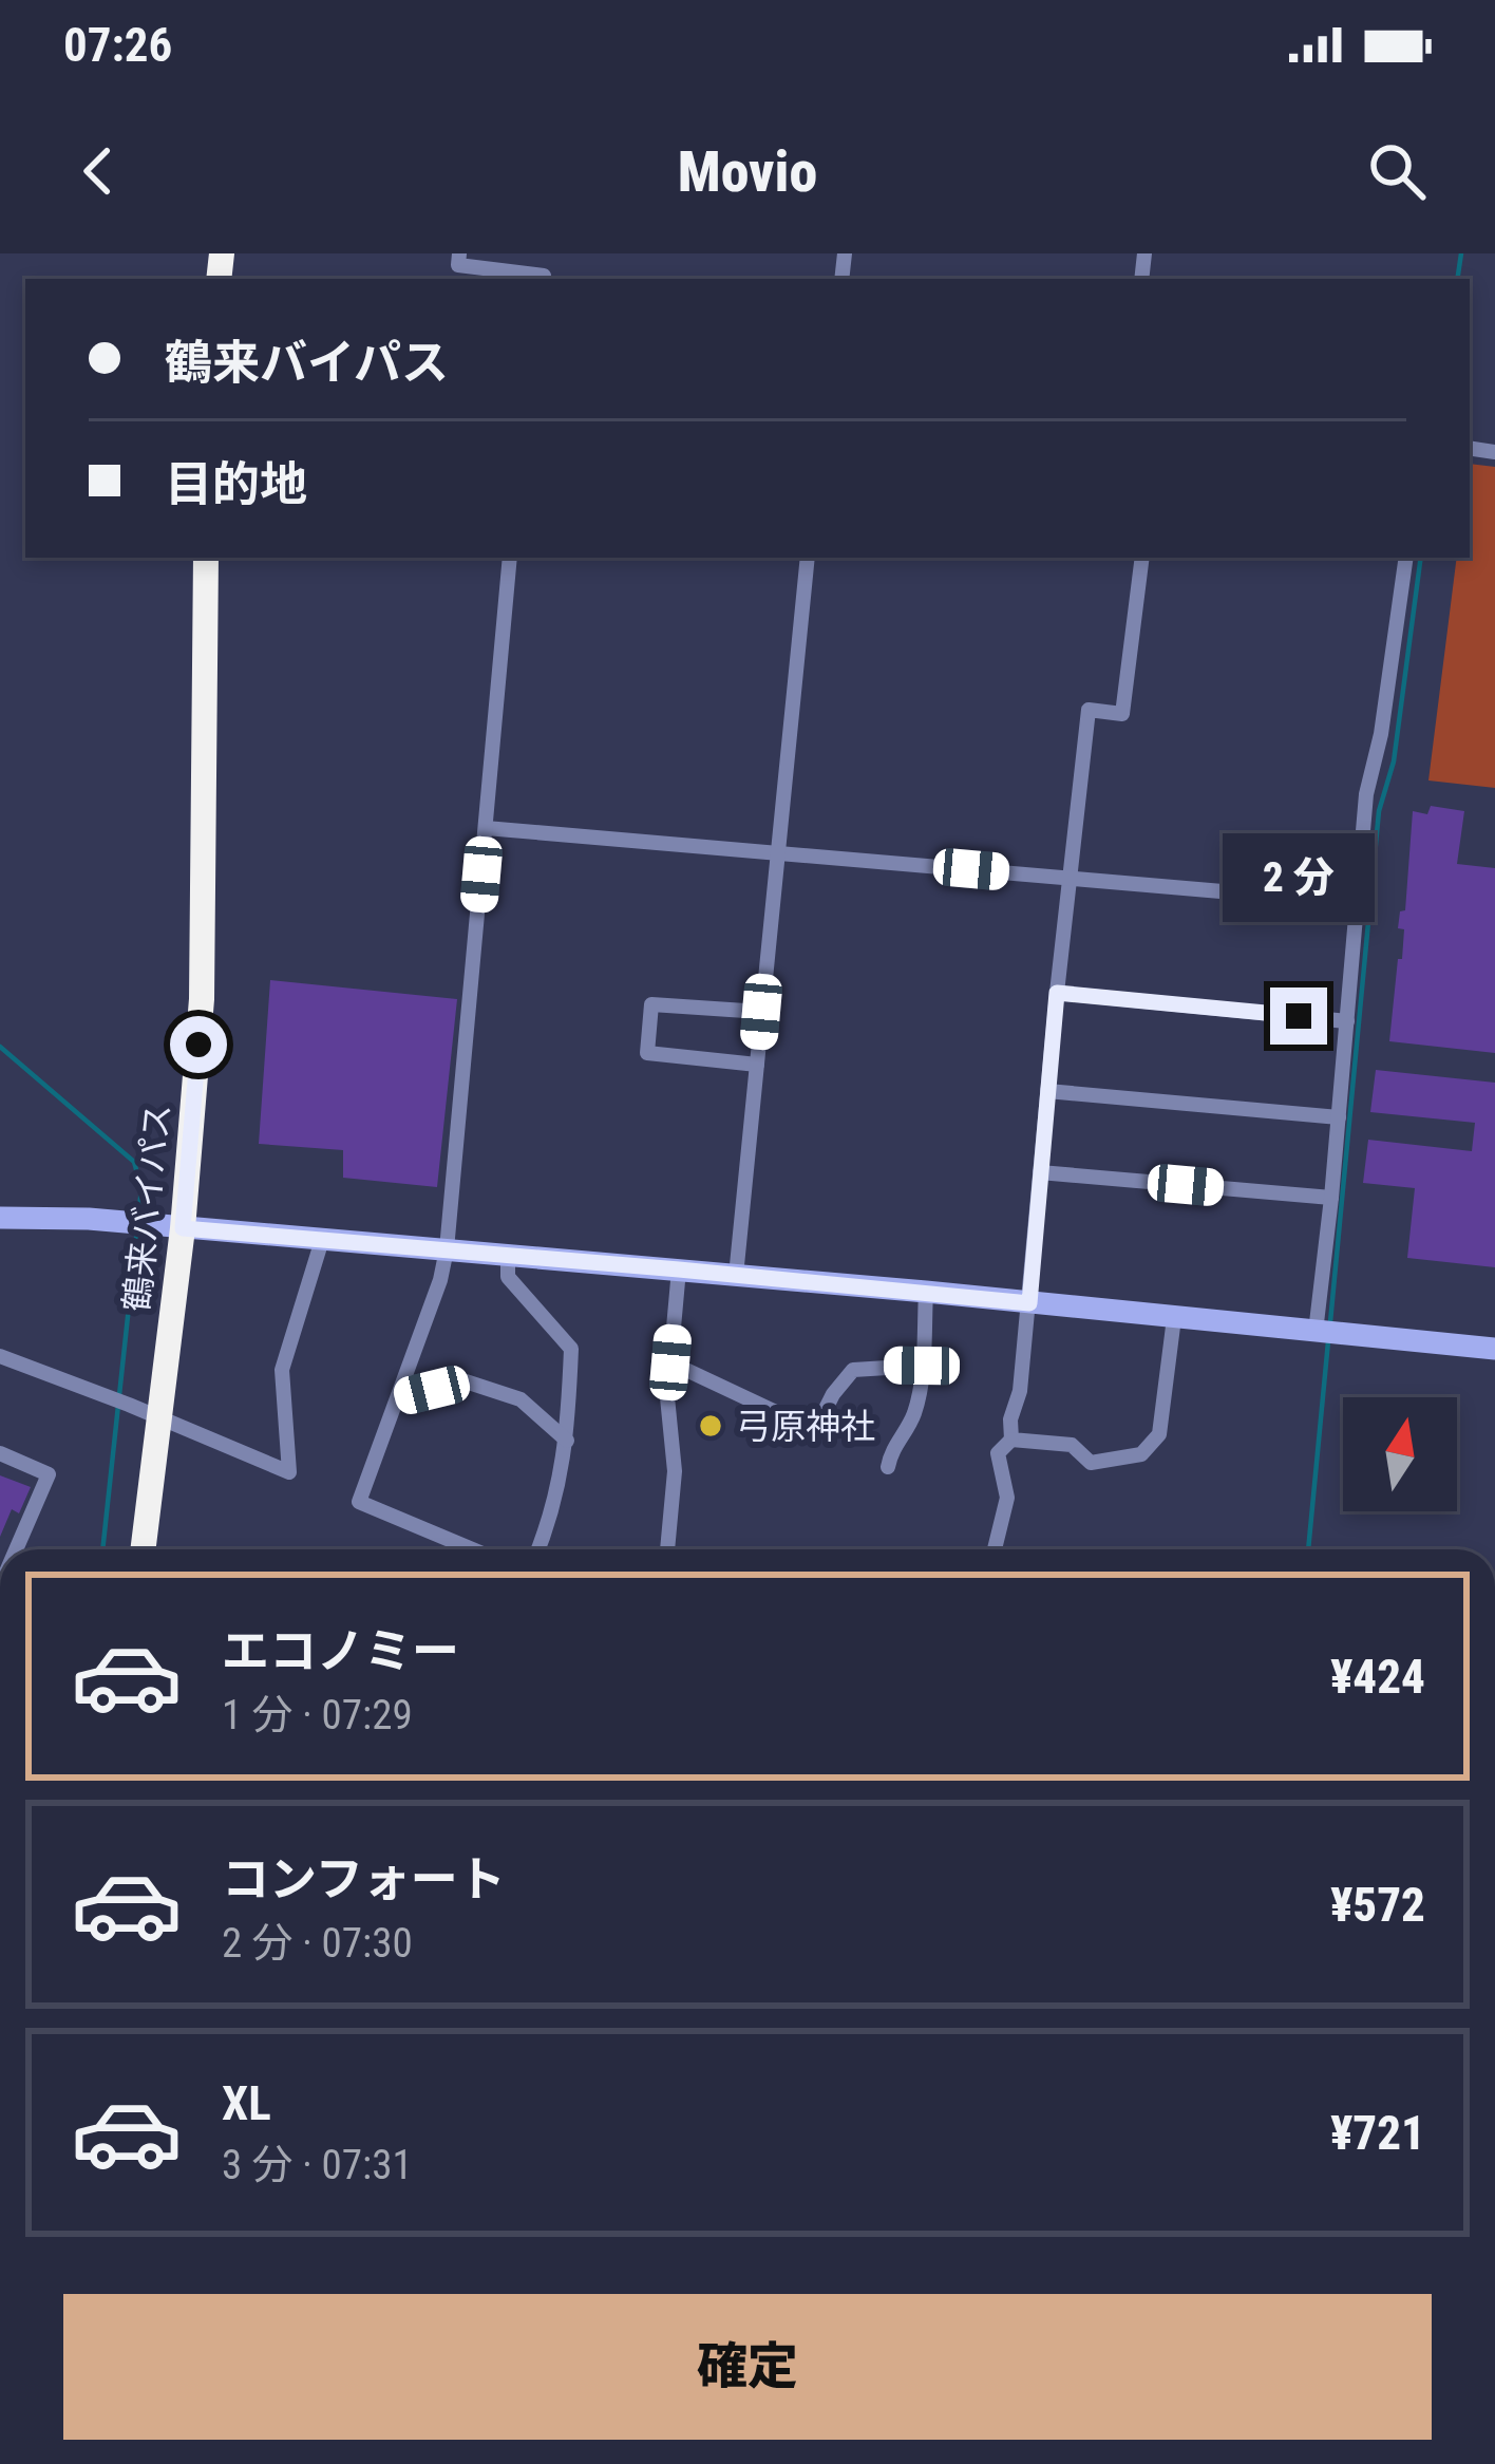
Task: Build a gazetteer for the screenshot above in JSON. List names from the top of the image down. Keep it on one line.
{"streets":{"highway":["鶴来バイパス"]},"places":["弓原神社"],"north":"top","page":{"status":"07:26","header":"Movio","banner":["鶴来バイパス","目的地"],"bubble":"2 分","list":[{"name":"エコノミー","note":"1 分 · 07:29","value":"¥424"},{"name":"コンフォート","note":"2 分 · 07:30","value":"¥572"},{"name":"XL","note":"3 分 · 07:31","value":"¥721"}],"buttons":"確定"}}
